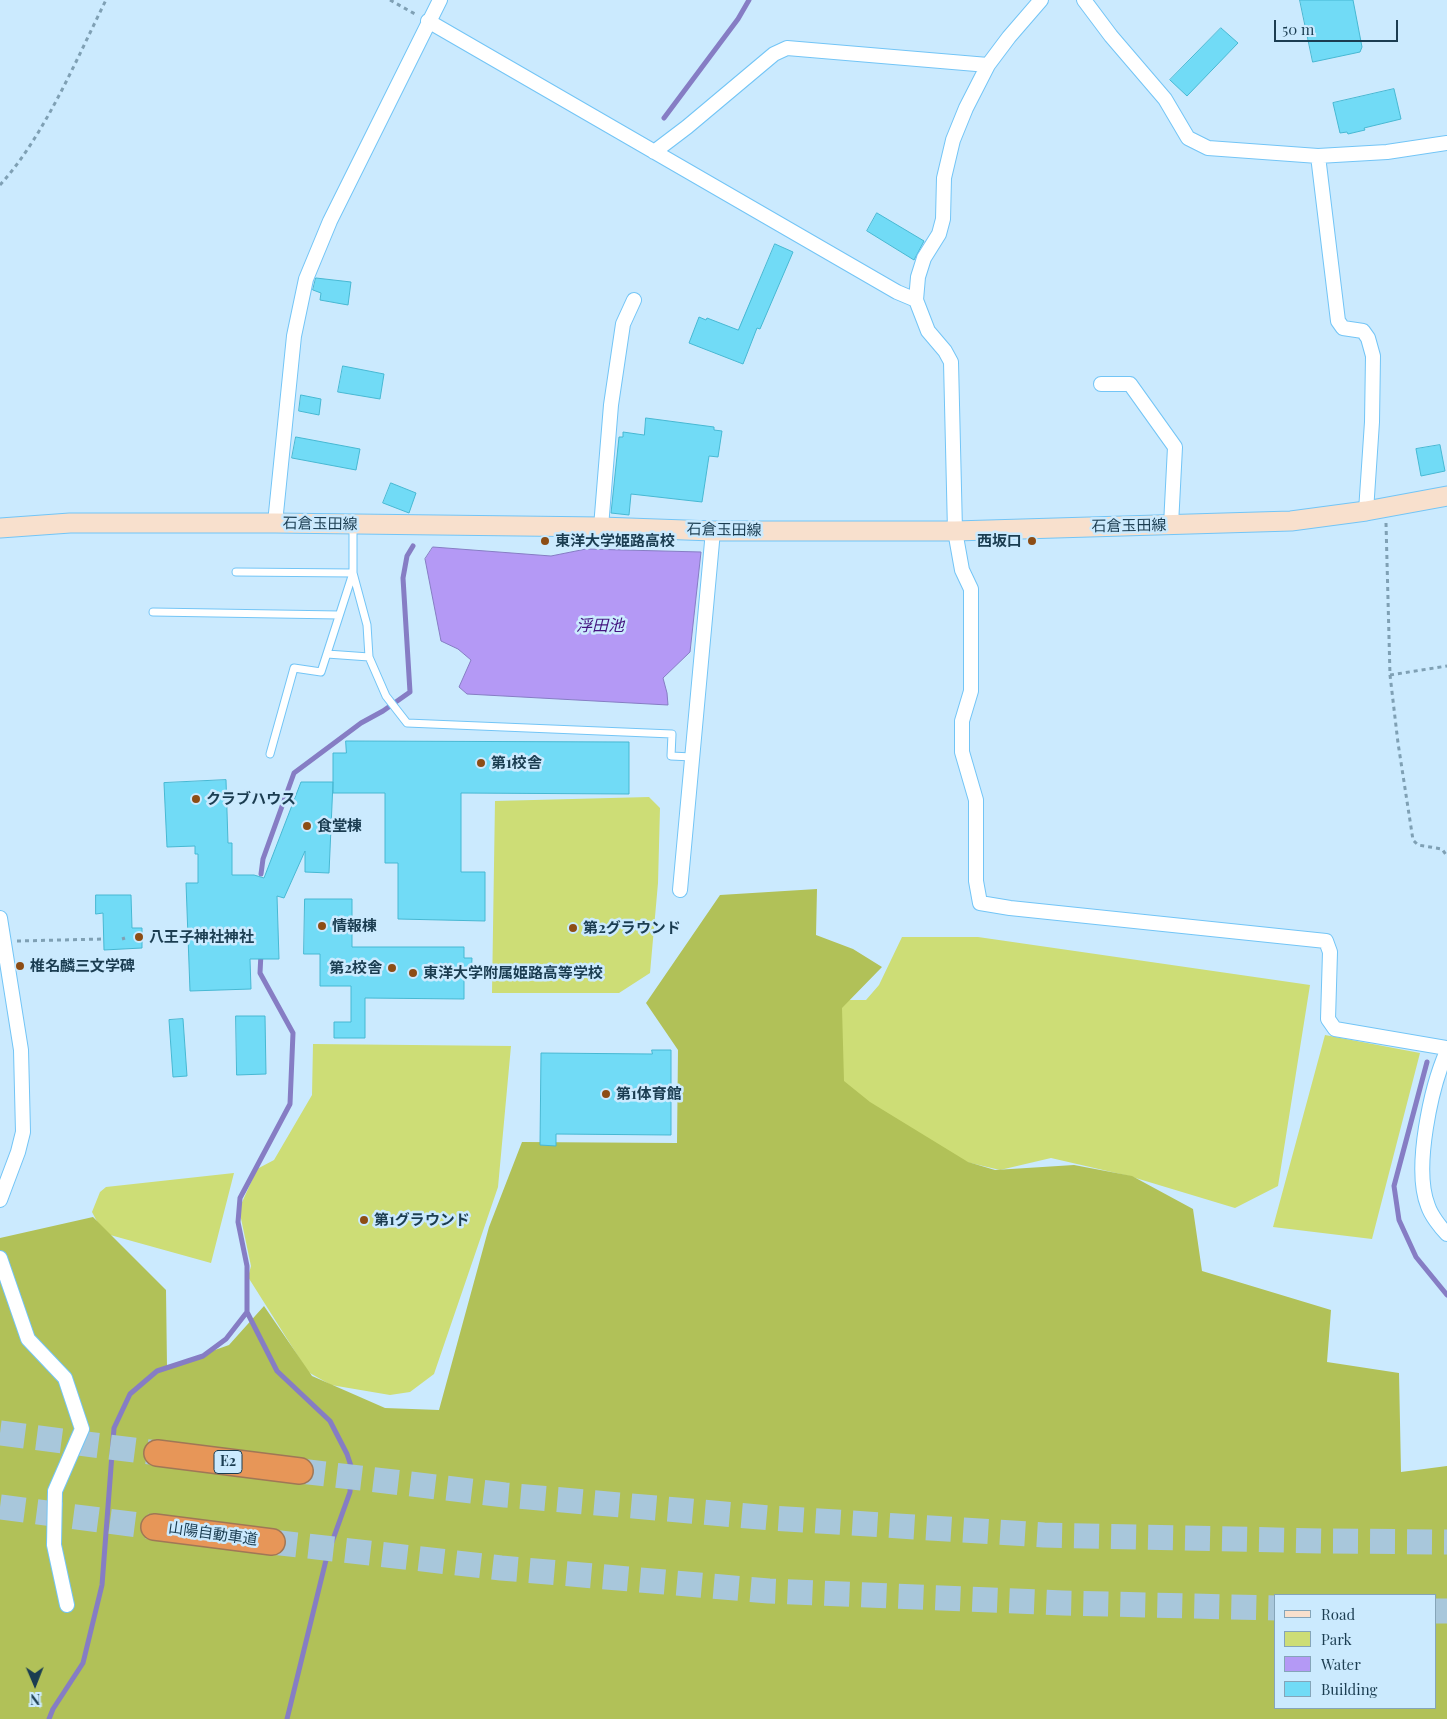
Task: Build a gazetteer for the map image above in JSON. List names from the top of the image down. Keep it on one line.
{"streets":{"highway":["E2","山陽自動車道"],"main road":["石倉玉田線"]},"water":["浮田池"],"places":["東洋大学姫路高校","西坂口","第1校舎","クラブハウス","食堂棟","情報棟","第2グラウンド","八王子神社神社","椎名麟三文学碑","第2校舎","東洋大学附属姫路高等学校","第1体育館","第1グラウンド"],"legend":["Road","Park","Water","Building"],"scale_bar":"50 m","north":"bottom"}
